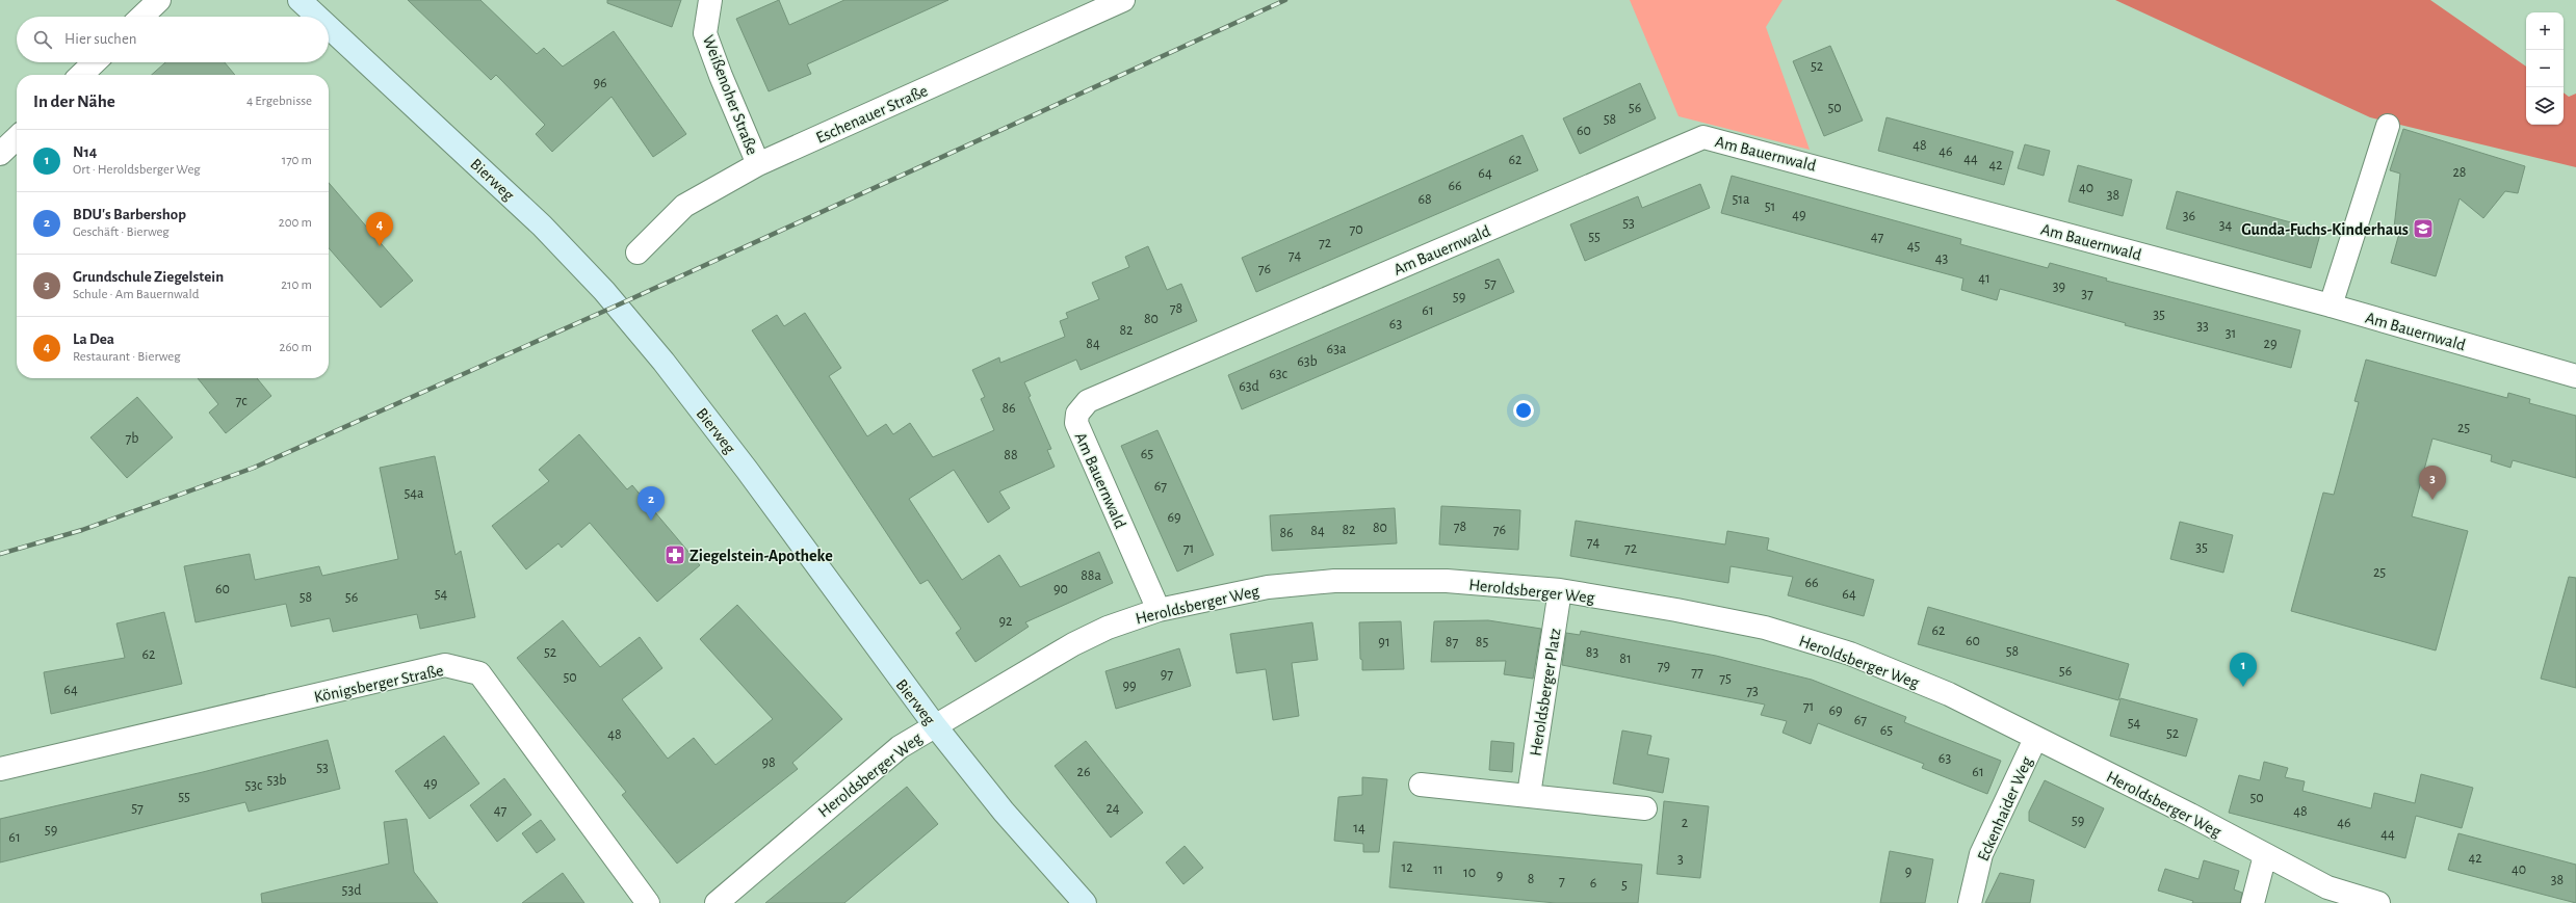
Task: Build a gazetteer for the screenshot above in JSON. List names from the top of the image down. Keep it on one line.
{"streets":{"main road":["Bierweg"],"street":["Weißenoher Straße","Eschenauer Straße","Am Bauernwald","Heroldsberger Weg","Königsberger Straße","Heroldsberger Platz","Eckenhaider Weg"]},"crossings":[["Weißenoher Straße","Eschenauer Straße"],["Am Bauernwald","Heroldsberger Weg"],["Bierweg","Heroldsberger Weg"],["Heroldsberger Weg","Heroldsberger Platz"],["Heroldsberger Weg","Eckenhaider Weg"]],"places":{"school or university":["Gunda-Fuchs-Kinderhaus"],"pharmacy":["Ziegelstein-Apotheke"]},"house_numbers":["52","96","56","50","58","60","48","46","44","62","42","28","64","66","40","38","68","51a","51","49","36","53","34","70","55","47","72","45","74","43","76","41","57","39","37","59","78","61","35","80","63","33","82","31","84","29","63a","63b","63c","63d","7c","86","25","7b","65","88","67","54a","69","78","80","82","76","84","86","74","35","71","72","25","88a","66","60","90","54","64","58","56","92","62","60","91","87","85","58","52","83","62","81","79","56","77","97","50","75","99","64","73","71","69","67","54","65","52","48","63","98","53","26","61","53b","49","53c","55","50","57","24","47","48","59","2","46","14","59","44","61","42","3","12","11","40","9","10","9","8","38","7","6","5","53d"],"page":{"map_buttons":["+","−"],"search":"Hier suchen","heading":["In der Nähe","4 Ergebnisse"],"list":[{"mark":"1","name":"N14","note":"Ort · Heroldsberger Weg","value":"170 m"},{"mark":"2","name":"BDU's Barbershop","note":"Geschäft · Bierweg","value":"200 m"},{"mark":"3","name":"Grundschule Ziegelstein","note":"Schule · Am Bauernwald","value":"210 m"},{"mark":"4","name":"La Dea","note":"Restaurant · Bierweg","value":"260 m"}],"pins":["4","3","2","1"]}}
